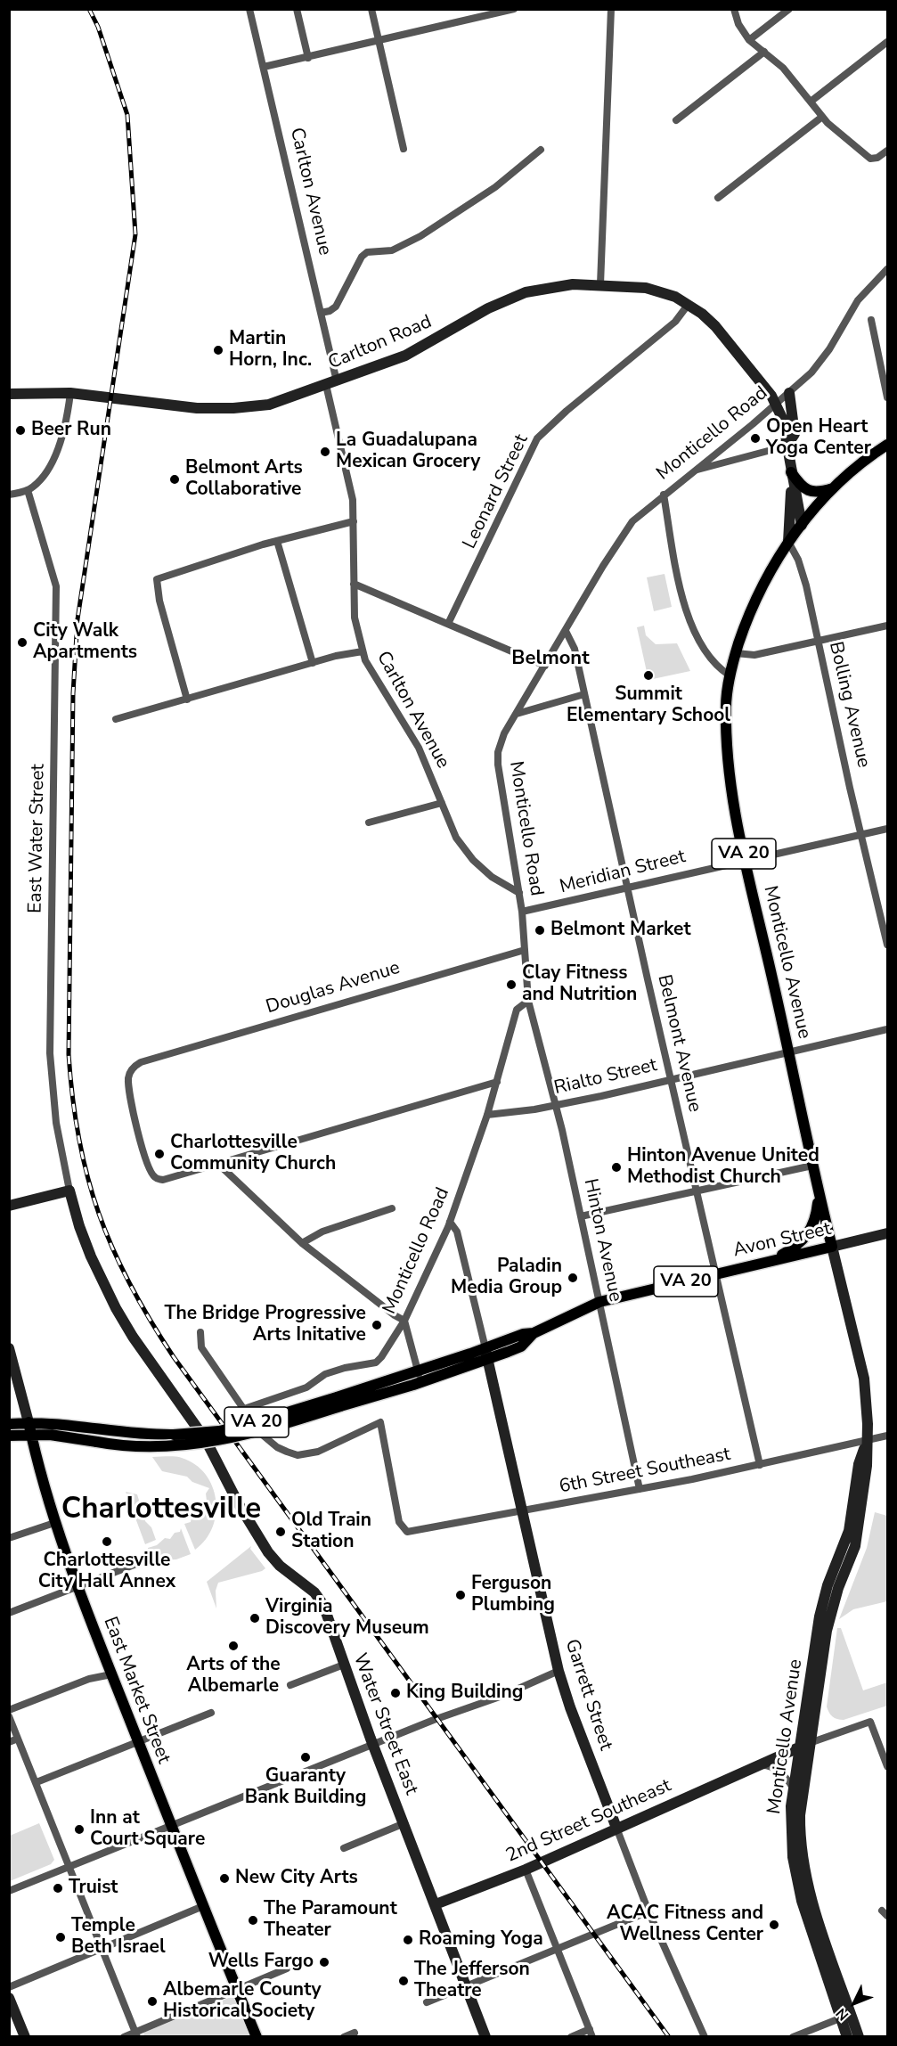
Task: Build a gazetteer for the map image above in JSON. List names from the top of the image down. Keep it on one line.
{"streets":{"main road":["Carlton Road","Bolling Avenue","VA 20","Monticello Avenue","Avon Street","East Market Street","Garrett Street","Water Street East","2nd Street Southeast"],"street":["Carlton Avenue","Monticello Road","Leonard Street","East Water Street","Meridian Street","Douglas Avenue","Belmont Avenue","Rialto Street","Hinton Avenue","6th Street Southeast"]},"crossings":[["Carlton Avenue","Carlton Road"],["Carlton Avenue","Monticello Road"],["Carlton Road","Monticello Road"],["Carlton Road","Leonard Street"],["Carlton Road","Bolling Avenue"],["Monticello Road","Bolling Avenue"],["Monticello Road","Meridian Street"],["Monticello Road","Douglas Avenue"],["Monticello Road","Belmont Avenue"],["Monticello Road","Rialto Street"],["Monticello Road","Hinton Avenue"],["Monticello Road","6th Street Southeast"],["Bolling Avenue","Meridian Street"],["Bolling Avenue","Monticello Avenue"],["East Water Street","Water Street East"],["VA 20","Monticello Avenue"],["VA 20","Avon Street"],["VA 20","East Market Street"],["Meridian Street","Monticello Avenue"],["Meridian Street","Belmont Avenue"],["Monticello Avenue","Rialto Street"],["Monticello Avenue","Avon Street"],["Monticello Avenue","6th Street Southeast"],["Monticello Avenue","2nd Street Southeast"],["Belmont Avenue","Rialto Street"],["Belmont Avenue","Avon Street"],["Belmont Avenue","6th Street Southeast"],["Rialto Street","Hinton Avenue"],["Hinton Avenue","Avon Street"],["Hinton Avenue","6th Street Southeast"],["Avon Street","Garrett Street"],["6th Street Southeast","Garrett Street"],["Garrett Street","2nd Street Southeast"],["Water Street East","2nd Street Southeast"]],"districts":["Belmont","Charlottesville"],"places":["Martin Horn, Inc.","Beer Run","Open Heart Yoga Center","La Guadalupana Mexican Grocery","Belmont Arts Collaborative","City Walk Apartments","Summit Elementary School","Belmont Market","Clay Fitness and Nutrition","Charlottesville Community Church","Hinton Avenue United Methodist Church","Paladin Media Group","The Bridge Progressive Arts Initative","Old Train Station","Charlottesville City Hall Annex","Ferguson Plumbing","Virginia Discovery Museum","Arts of the Albemarle","King Building","Guaranty Bank Building","Inn at Court Square","New City Arts","Truist","The Paramount Theater","ACAC Fitness and Wellness Center","Temple Beth Israel","Roaming Yoga","Wells Fargo","The Jefferson Theatre","Albemarle County Historical Society"],"north":"bottom left"}
